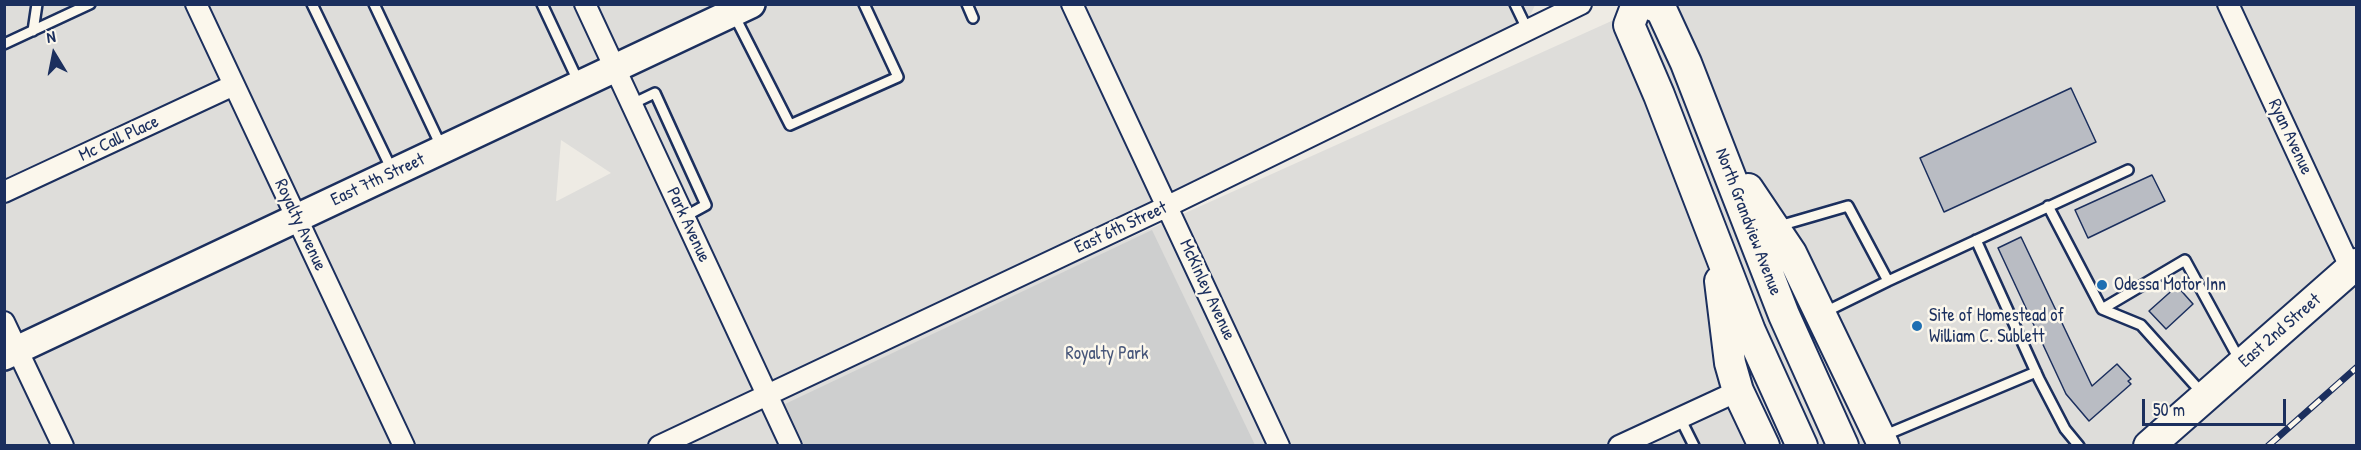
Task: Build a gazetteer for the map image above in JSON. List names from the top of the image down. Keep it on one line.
{"streets":{"main road":["North Grandview Avenue","East 2nd Street"],"street":["Ryan Avenue","Mc Call Place","East 7th Street","Royalty Avenue","Park Avenue","East 6th Street","McKinley Avenue"]},"crossings":[["Ryan Avenue","East 2nd Street"],["Mc Call Place","Royalty Avenue"],["East 7th Street","Royalty Avenue"],["East 7th Street","Park Avenue"],["Park Avenue","East 6th Street"],["East 6th Street","McKinley Avenue"]],"parks":["Royalty Park"],"places":["Odessa Motor Inn","Site of Homestead of William C. Sublett"],"scale_bar":"50 m","north":"top"}
